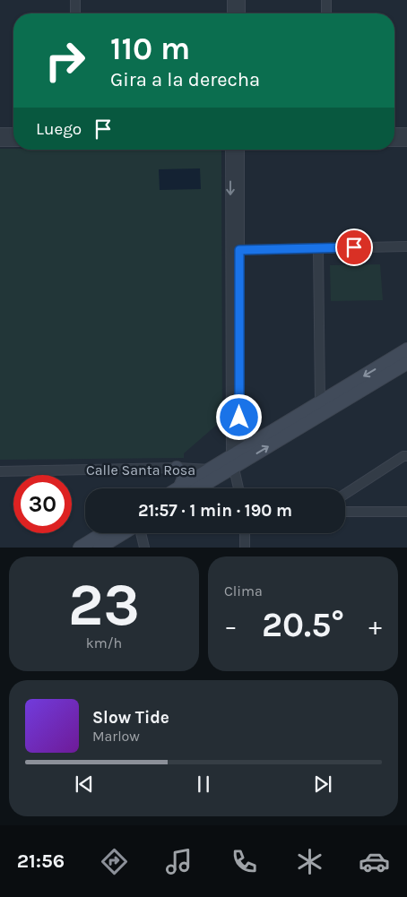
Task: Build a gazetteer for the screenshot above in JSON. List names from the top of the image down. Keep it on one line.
{"streets":{"street":["Calle Santa Rosa"]},"page":{"turn":["110 m","Gira a la derecha"],"then":"Luego","limit":"30","trip":"21:57 · 1 min · 190 m","tile":[["23","km/h"],"Clima"],"heat":["−","20.5°","+"],"song":["Slow Tide","Marlow"],"tabs":"21:56"}}
